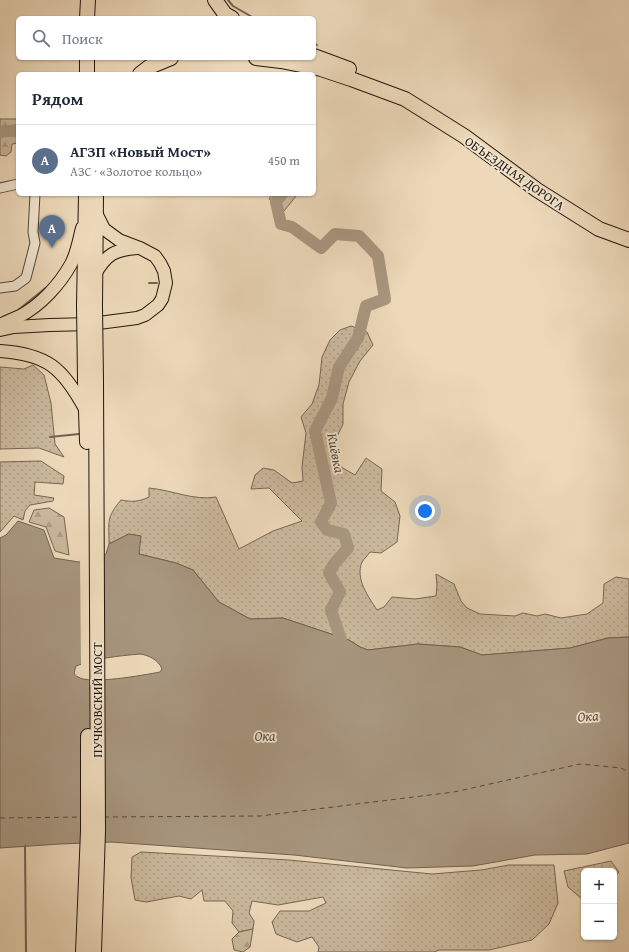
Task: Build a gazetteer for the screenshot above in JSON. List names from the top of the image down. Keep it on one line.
{"streets":{"highway":["ОБЪЕЗДНАЯ ДОРОГА","ПУЧКОВСКИЙ МОСТ"]},"water":["Киёвка","Ока"],"page":{"search":"Поиск","heading":"Рядом","list":[{"mark":"A","name":"АГЗП «Новый Мост»","note":"АЗС · «Золотое кольцо»","value":"450 m"}],"pins":"A","map_buttons":["+","−"]}}
